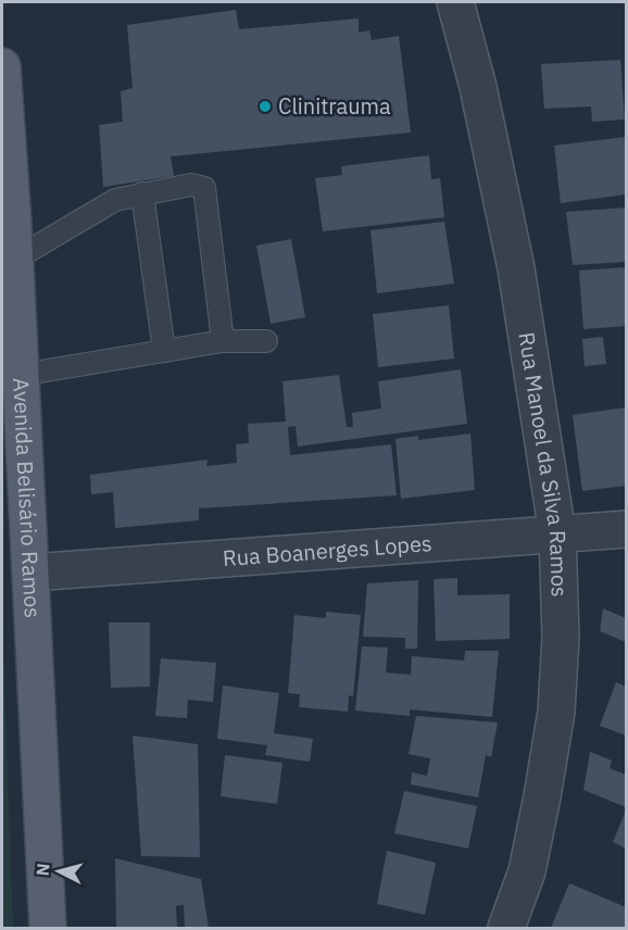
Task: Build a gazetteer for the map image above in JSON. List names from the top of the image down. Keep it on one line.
{"streets":{"main road":["Avenida Belisário Ramos"],"street":["Rua Manoel da Silva Ramos","Rua Boanerges Lopes"]},"crossings":[["Rua Manoel da Silva Ramos","Rua Boanerges Lopes"],["Avenida Belisário Ramos","Rua Boanerges Lopes"]],"places":["Clinitrauma"],"north":"left"}
